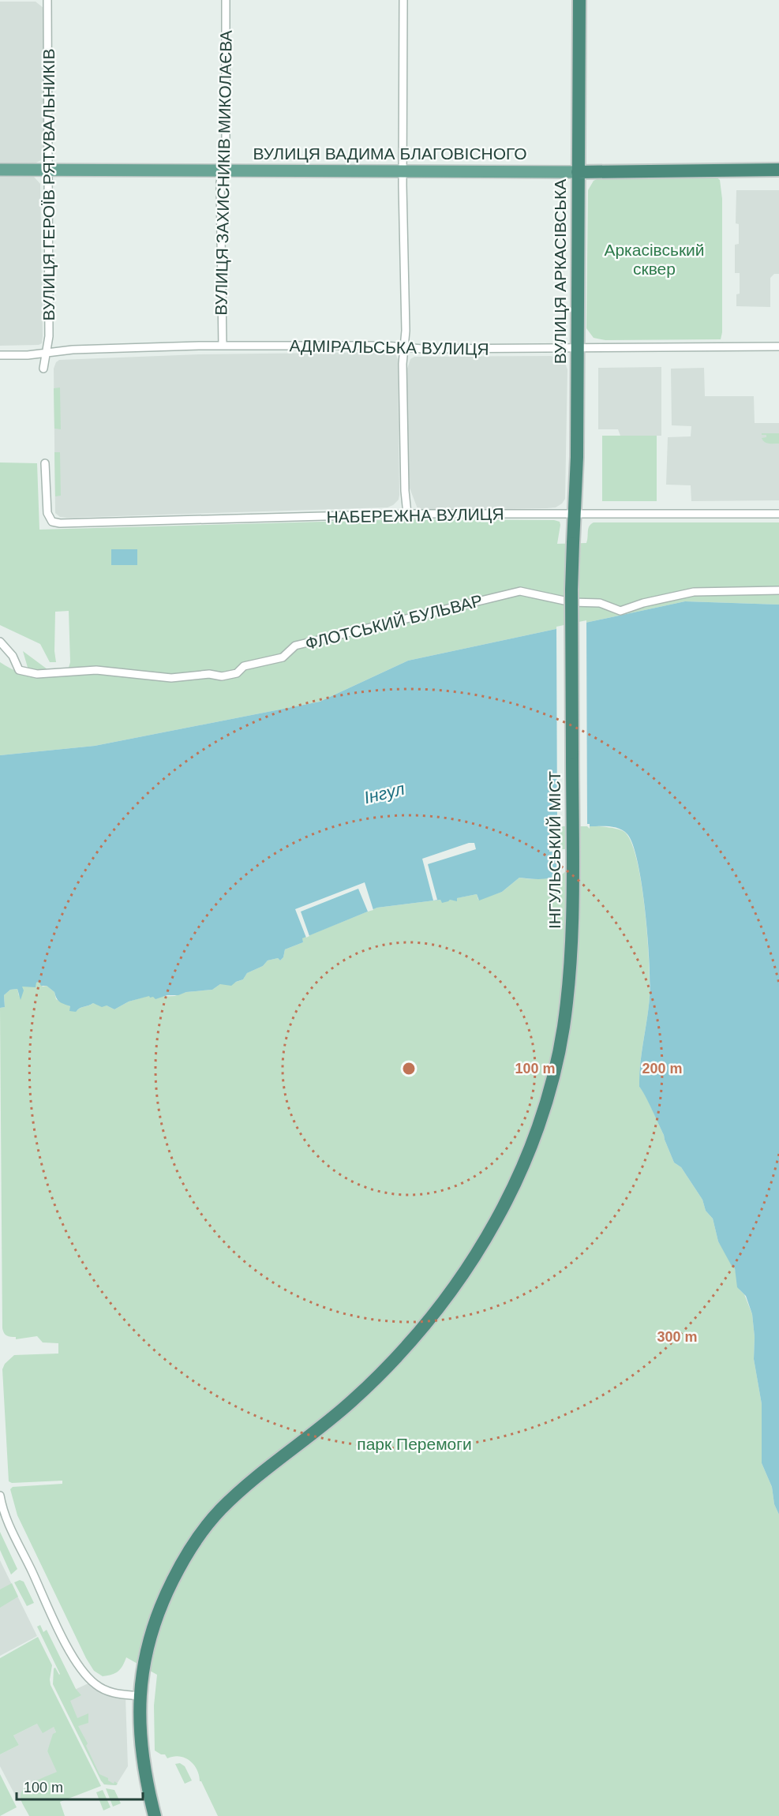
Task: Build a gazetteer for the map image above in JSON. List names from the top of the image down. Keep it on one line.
{"streets":{"highway":["ВУЛИЦЯ ВАДИМА БЛАГОВІСНОГО","ВУЛИЦЯ АРКАСІВСЬКА","ІНГУЛЬСЬКИЙ МІСТ"],"street":["ВУЛИЦЯ ЗАХИСНИКІВ МИКОЛАЄВА","ВУЛИЦЯ ГЕРОЇВ РЯТУВАЛЬНИКІВ","АДМІРАЛЬСЬКА ВУЛИЦЯ","НАБЕРЕЖНА ВУЛИЦЯ","ФЛОТСЬКИЙ БУЛЬВАР"]},"crossings":[["ВУЛИЦЯ ВАДИМА БЛАГОВІСНОГО","ВУЛИЦЯ ЗАХИСНИКІВ МИКОЛАЄВА"],["ВУЛИЦЯ ВАДИМА БЛАГОВІСНОГО","ВУЛИЦЯ ГЕРОЇВ РЯТУВАЛЬНИКІВ"],["ВУЛИЦЯ ВАДИМА БЛАГОВІСНОГО","ВУЛИЦЯ АРКАСІВСЬКА"],["ВУЛИЦЯ ЗАХИСНИКІВ МИКОЛАЄВА","АДМІРАЛЬСЬКА ВУЛИЦЯ"],["ВУЛИЦЯ ГЕРОЇВ РЯТУВАЛЬНИКІВ","АДМІРАЛЬСЬКА ВУЛИЦЯ"],["ВУЛИЦЯ АРКАСІВСЬКА","АДМІРАЛЬСЬКА ВУЛИЦЯ"],["ВУЛИЦЯ АРКАСІВСЬКА","НАБЕРЕЖНА ВУЛИЦЯ"],["ВУЛИЦЯ АРКАСІВСЬКА","ІНГУЛЬСЬКИЙ МІСТ"]],"water":["Інгул"],"parks":["Аркасівський сквер","парк Перемоги"],"scale_bar":"100 m","rings":["100 m","200 m","300 m"]}
